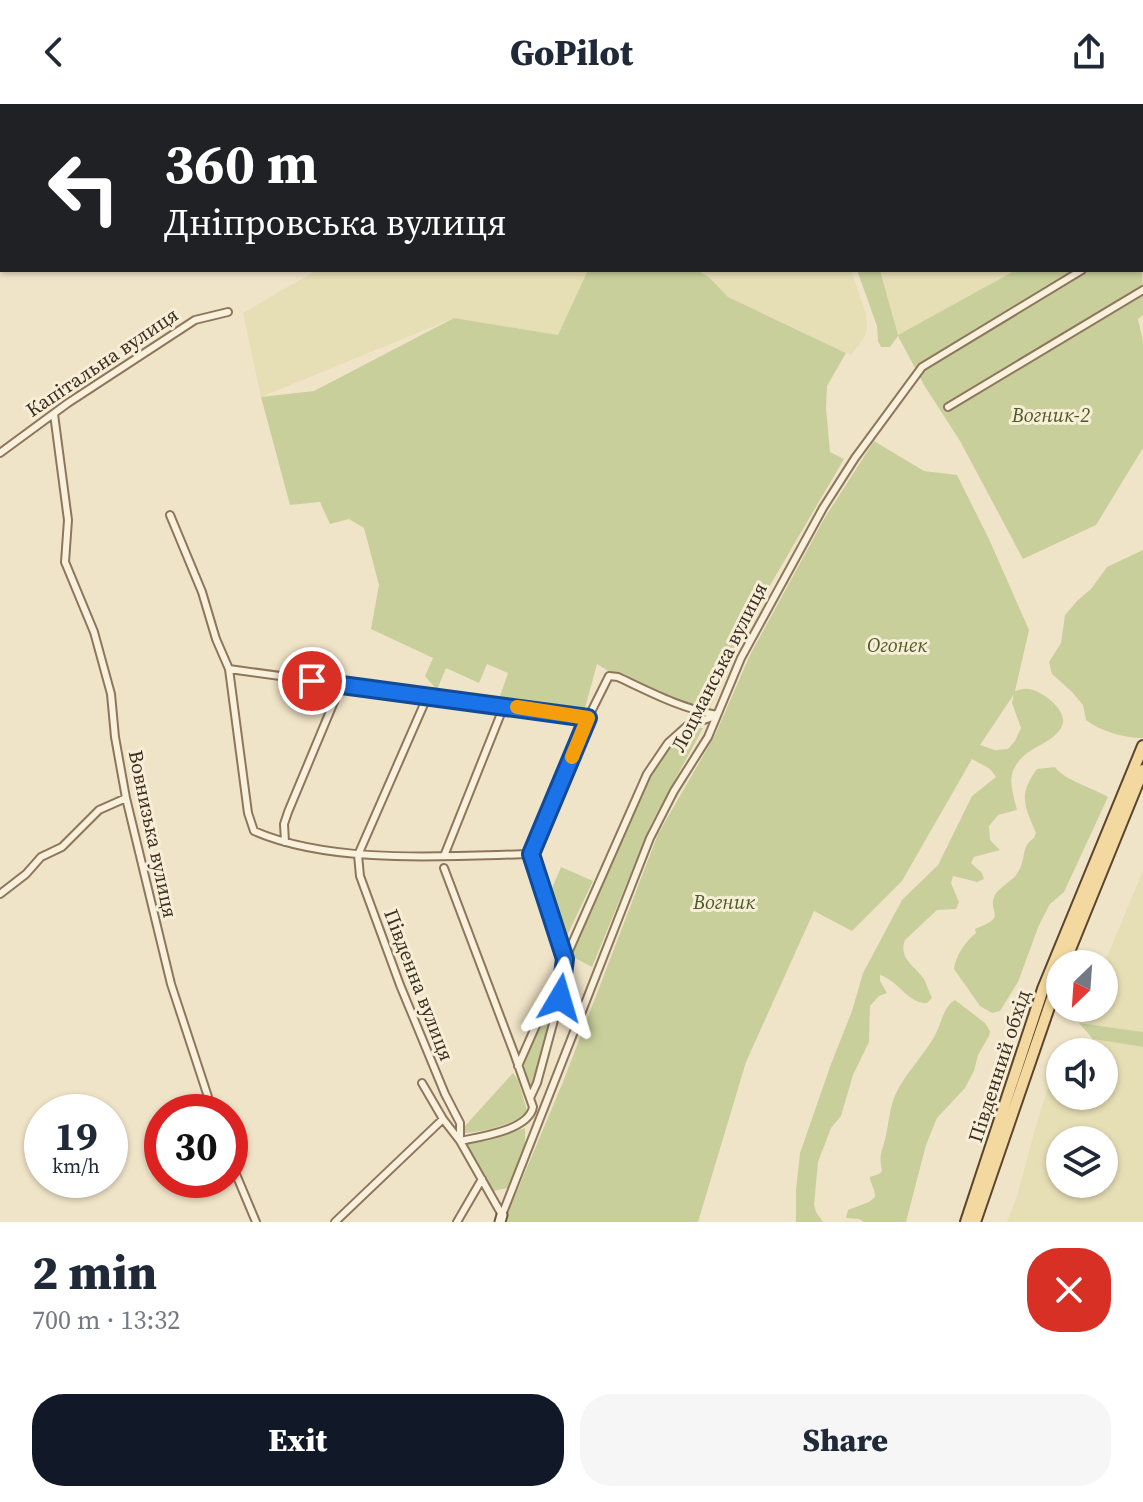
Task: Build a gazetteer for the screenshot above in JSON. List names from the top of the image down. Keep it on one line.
{"streets":{"main road":["Південний обхід"],"street":["Капітальна вулиця","Лоцманська вулиця","Вовнизька вулиця","Південна вулиця"]},"crossings":[["Капітальна вулиця","Вовнизька вулиця"]],"parks":["Вогник-2","Огонек","Вогник"],"north":"bottom left","page":{"header":"GoPilot","turn":["360 m","Дніпровська вулиця"],"speed":"19 km/h","limit":"30","heading":["2 min","700 m · 13:32"],"buttons":["Exit","Share"]}}
